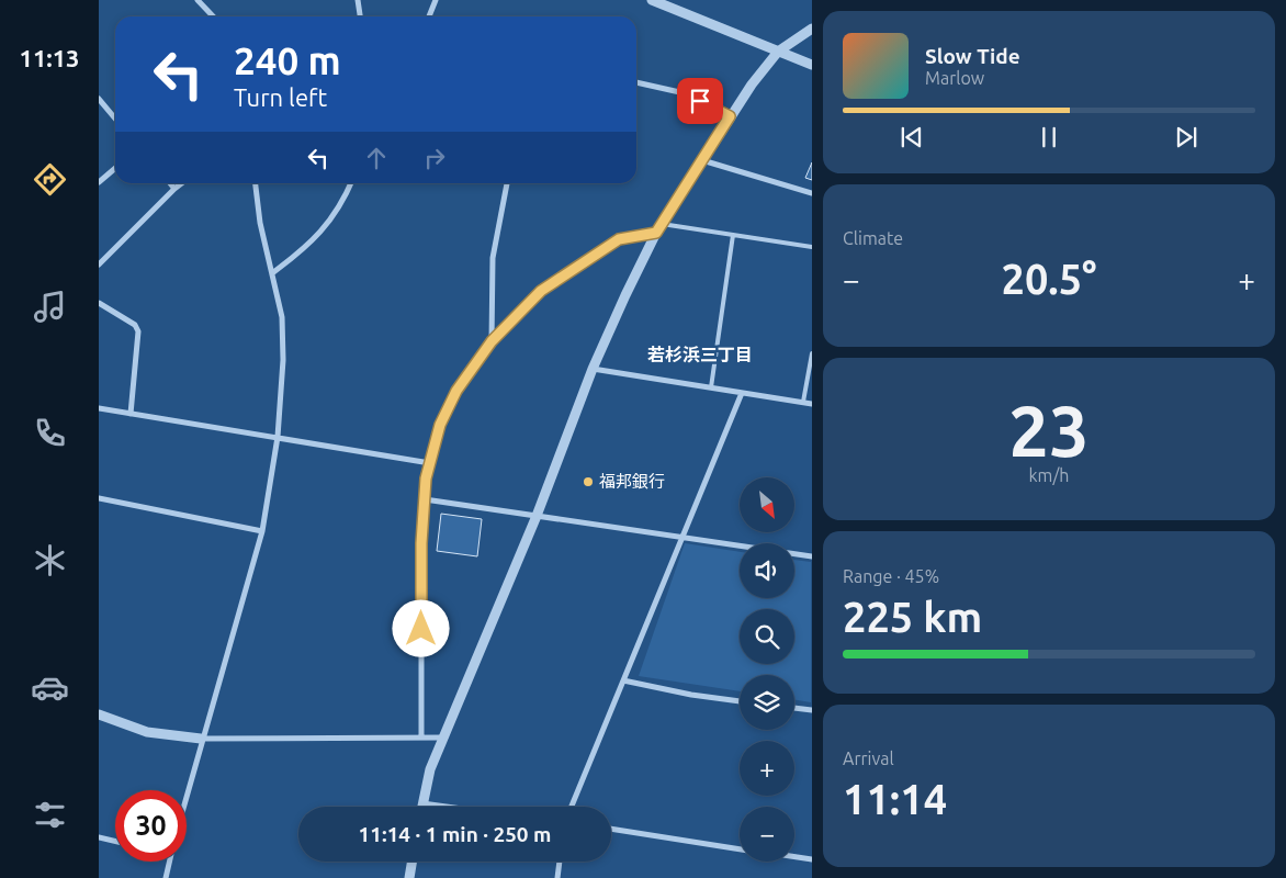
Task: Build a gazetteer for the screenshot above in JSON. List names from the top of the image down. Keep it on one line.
{"districts":["若杉浜三丁目"],"places":["福邦銀行"],"north":"bottom right","page":{"tabs":"11:13","turn":["240 m","Turn left"],"song":["Slow Tide","Marlow"],"tile":["Climate",["23","km/h"],["Range · 45%","225 km"],["Arrival","11:14"]],"heat":["−","20.5°","+"],"map_buttons":["+","−"],"limit":"30","trip":"11:14 · 1 min · 250 m"}}
